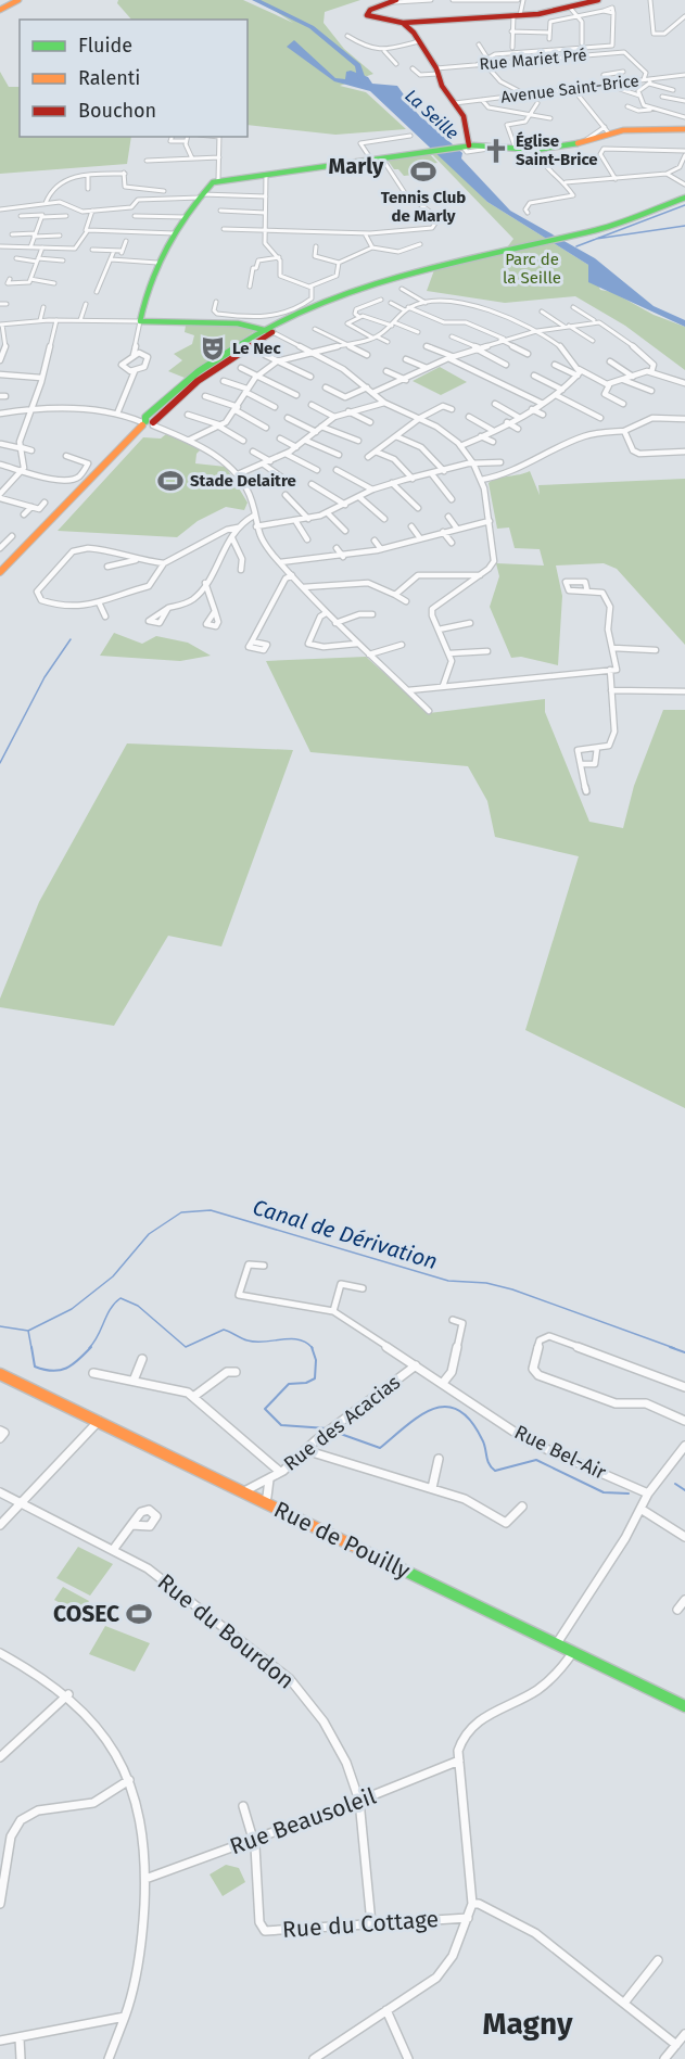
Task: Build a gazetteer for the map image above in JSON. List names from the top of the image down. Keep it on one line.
{"streets":{"main road":["Rue de Pouilly"],"street":["Rue Mariet Pré","Avenue Saint-Brice","Rue des Acacias","Rue Bel-Air","Rue du Bourdon","Rue Beausoleil","Rue du Cottage"]},"crossings":[["Rue Mariet Pré","Avenue Saint-Brice"],["Rue des Acacias","Rue Bel-Air"],["Rue des Acacias","Rue de Pouilly"],["Rue du Bourdon","Rue Beausoleil"],["Rue du Bourdon","Rue du Cottage"],["Rue Beausoleil","Rue du Cottage"]],"districts":["Marly","Magny"],"water":["La Seille","Canal de Dérivation"],"parks":["Parc de la Seille"],"places":{"church":["Église Saint-Brice"],"sports":["Tennis Club de Marly","Stade Delaitre","COSEC"],"theatre":["Le Nec"]},"legend":["Fluide","Ralenti","Bouchon"]}
